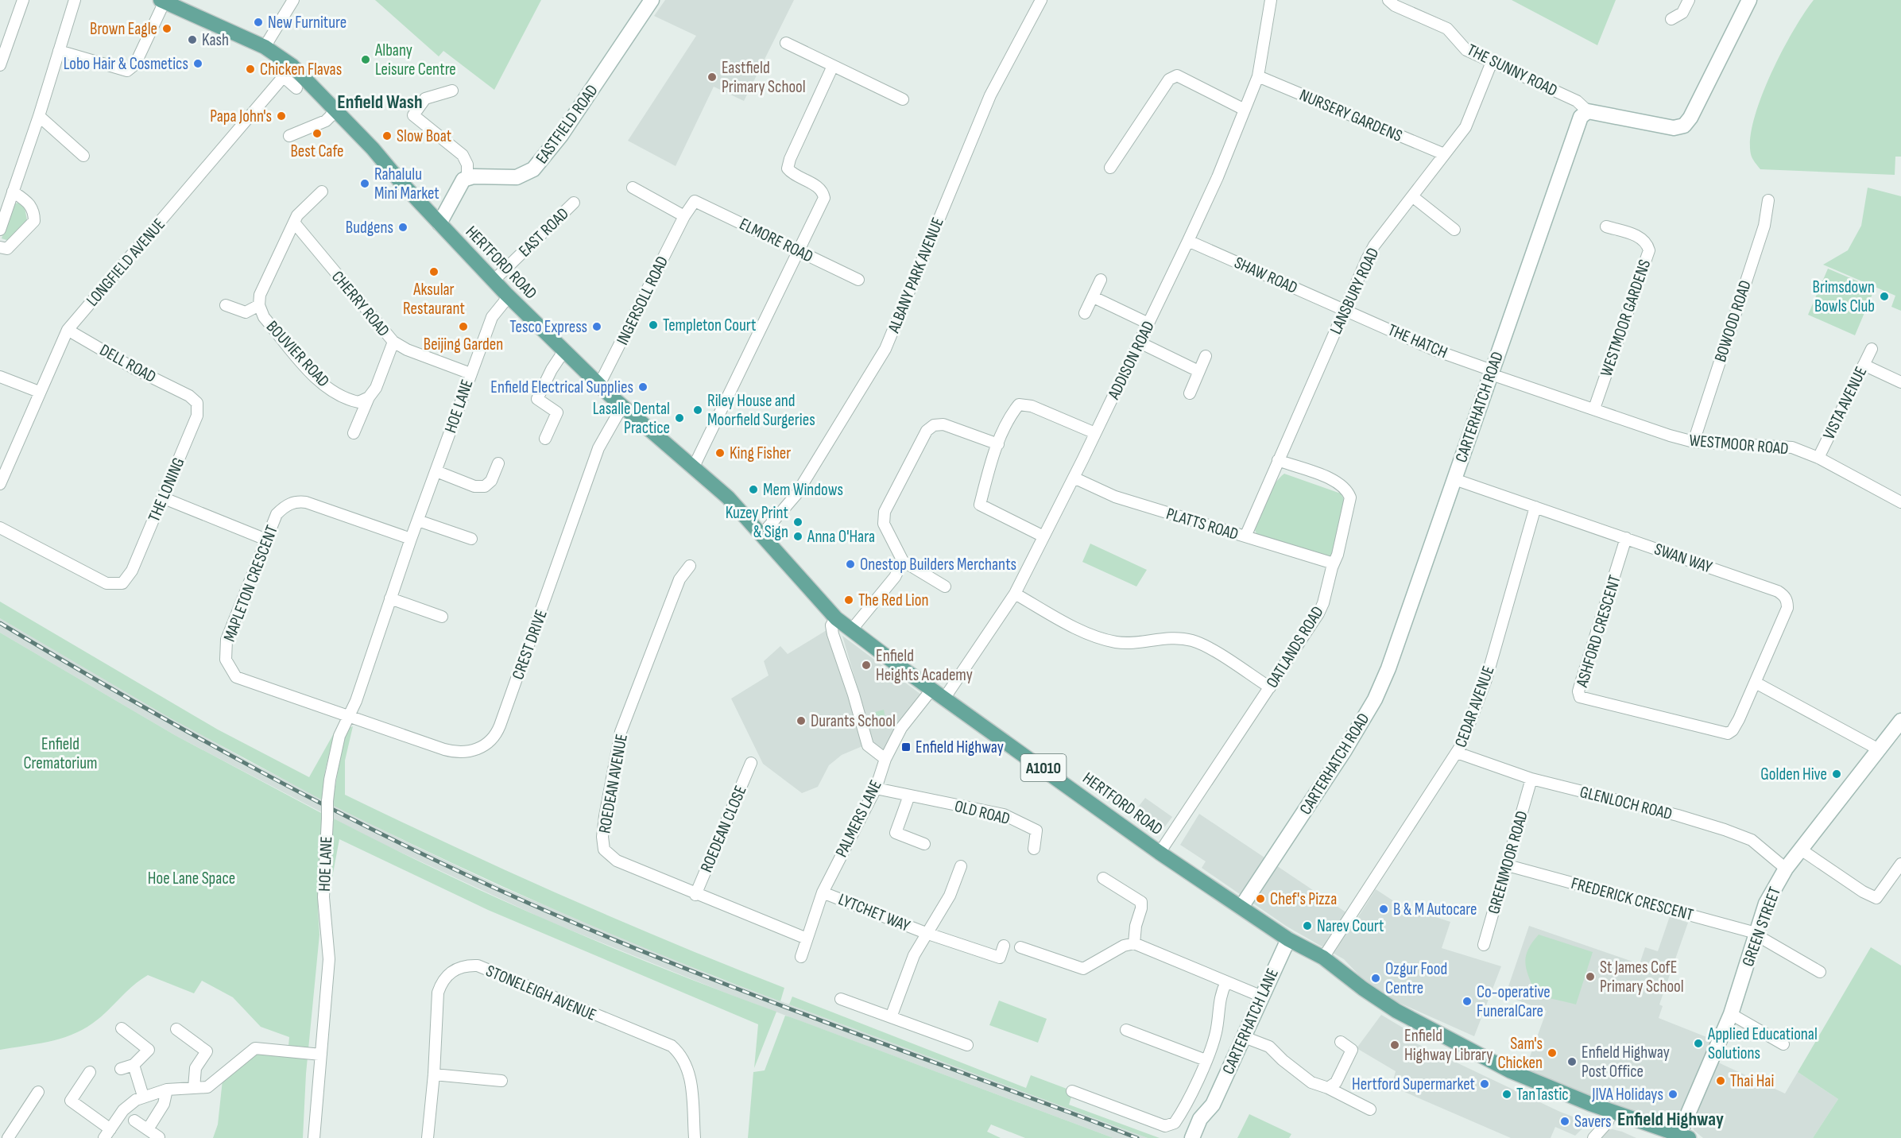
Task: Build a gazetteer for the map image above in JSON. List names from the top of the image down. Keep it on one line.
{"streets":{"main road":["HERTFORD ROAD","A1010"],"street":["THE SUNNY ROAD","NURSERY GARDENS","EASTFIELD ROAD","EAST ROAD","ELMORE ROAD","LONGFIELD AVENUE","ALBANY PARK AVENUE","SHAW ROAD","LANSBURY ROAD","INGERSOLL ROAD","CHERRY ROAD","WESTMOOR GARDENS","BOWOOD ROAD","THE HATCH","BOUVIER ROAD","ADDISON ROAD","DELL ROAD","VISTA AVENUE","HOE LANE","CARTERHATCH ROAD","WESTMOOR ROAD","THE LONING","PLATTS ROAD","SWAN WAY","MAPLETON CRESCENT","ASHFORD CRESCENT","CREST DRIVE","OATLANDS ROAD","CEDAR AVENUE","ROEDEAN AVENUE","GLENLOCH ROAD","OLD ROAD","PALMERS LANE","ROEDEAN CLOSE","GREENMOOR ROAD","FREDERICK CRESCENT","LYTCHET WAY","GREEN STREET","STONELEIGH AVENUE","CARTERHATCH LANE"]},"crossings":[["THE SUNNY ROAD","LANSBURY ROAD"],["THE SUNNY ROAD","CARTERHATCH ROAD"],["NURSERY GARDENS","LANSBURY ROAD"],["NURSERY GARDENS","ADDISON ROAD"],["EAST ROAD","HERTFORD ROAD"],["ELMORE ROAD","INGERSOLL ROAD"],["LONGFIELD AVENUE","HERTFORD ROAD"],["LONGFIELD AVENUE","DELL ROAD"],["HERTFORD ROAD","ALBANY PARK AVENUE"],["HERTFORD ROAD","INGERSOLL ROAD"],["HERTFORD ROAD","ADDISON ROAD"],["HERTFORD ROAD","HOE LANE"],["HERTFORD ROAD","CARTERHATCH ROAD"],["HERTFORD ROAD","CREST DRIVE"],["HERTFORD ROAD","OATLANDS ROAD"],["HERTFORD ROAD","CEDAR AVENUE"],["HERTFORD ROAD","PALMERS LANE"],["HERTFORD ROAD","GREEN STREET"],["HERTFORD ROAD","CARTERHATCH LANE"],["SHAW ROAD","LANSBURY ROAD"],["SHAW ROAD","THE HATCH"],["SHAW ROAD","ADDISON ROAD"],["LANSBURY ROAD","THE HATCH"],["LANSBURY ROAD","PLATTS ROAD"],["LANSBURY ROAD","OATLANDS ROAD"],["CHERRY ROAD","BOUVIER ROAD"],["CHERRY ROAD","HOE LANE"],["WESTMOOR GARDENS","WESTMOOR ROAD"],["BOWOOD ROAD","WESTMOOR ROAD"],["THE HATCH","CARTERHATCH ROAD"],["THE HATCH","WESTMOOR ROAD"],["ADDISON ROAD","PLATTS ROAD"],["DELL ROAD","THE LONING"],["VISTA AVENUE","WESTMOOR ROAD"],["HOE LANE","MAPLETON CRESCENT"],["HOE LANE","CREST DRIVE"],["CARTERHATCH ROAD","WESTMOOR ROAD"],["CARTERHATCH ROAD","SWAN WAY"],["PLATTS ROAD","OATLANDS ROAD"],["SWAN WAY","ASHFORD CRESCENT"],["SWAN WAY","CEDAR AVENUE"],["MAPLETON CRESCENT","CREST DRIVE"],["CEDAR AVENUE","GLENLOCH ROAD"],["ROEDEAN AVENUE","PALMERS LANE"],["ROEDEAN AVENUE","ROEDEAN CLOSE"],["GLENLOCH ROAD","GREENMOOR ROAD"],["GLENLOCH ROAD","GREEN STREET"],["OLD ROAD","PALMERS LANE"],["PALMERS LANE","LYTCHET WAY"],["GREENMOOR ROAD","FREDERICK CRESCENT"],["FREDERICK CRESCENT","GREEN STREET"]],"districts":["Enfield Wash","Enfield Highway"],"parks":["Enfield Crematorium","Hoe Lane Space"],"places":{"other":["New Furniture","Brown Eagle","Kash","Albany Leisure Centre","Lobo Hair & Cosmetics","Chicken Flavas","Eastfield Primary School","Papa John's","Best Cafe","Slow Boat","Rahalulu Mini Market","Budgens","Aksular Restaurant","Brimsdown Bowls Club","Templeton Court","Beijing Garden","Tesco Express","Enfield Electrical Supplies","Riley House and Moorfield Surgeries","Lasalle Dental Practice","King Fisher","Mem Windows","Kuzey Print & Sign","Anna O'Hara","Onestop Builders Merchants","The Red Lion","Enfield Heights Academy","Durants School","Golden Hive","Chef's Pizza","B & M Autocare","Narev Court","St James CofE Primary School","Ozgur Food Centre","Co-operative FuneralCare","Applied Educational Solutions","Enfield Highway Library","Sam's Chicken","Enfield Highway Post Office","Thai Hai","Hertford Supermarket","TanTastic","JIVA Holidays","Savers"],"transit":["Enfield Highway"]}}
